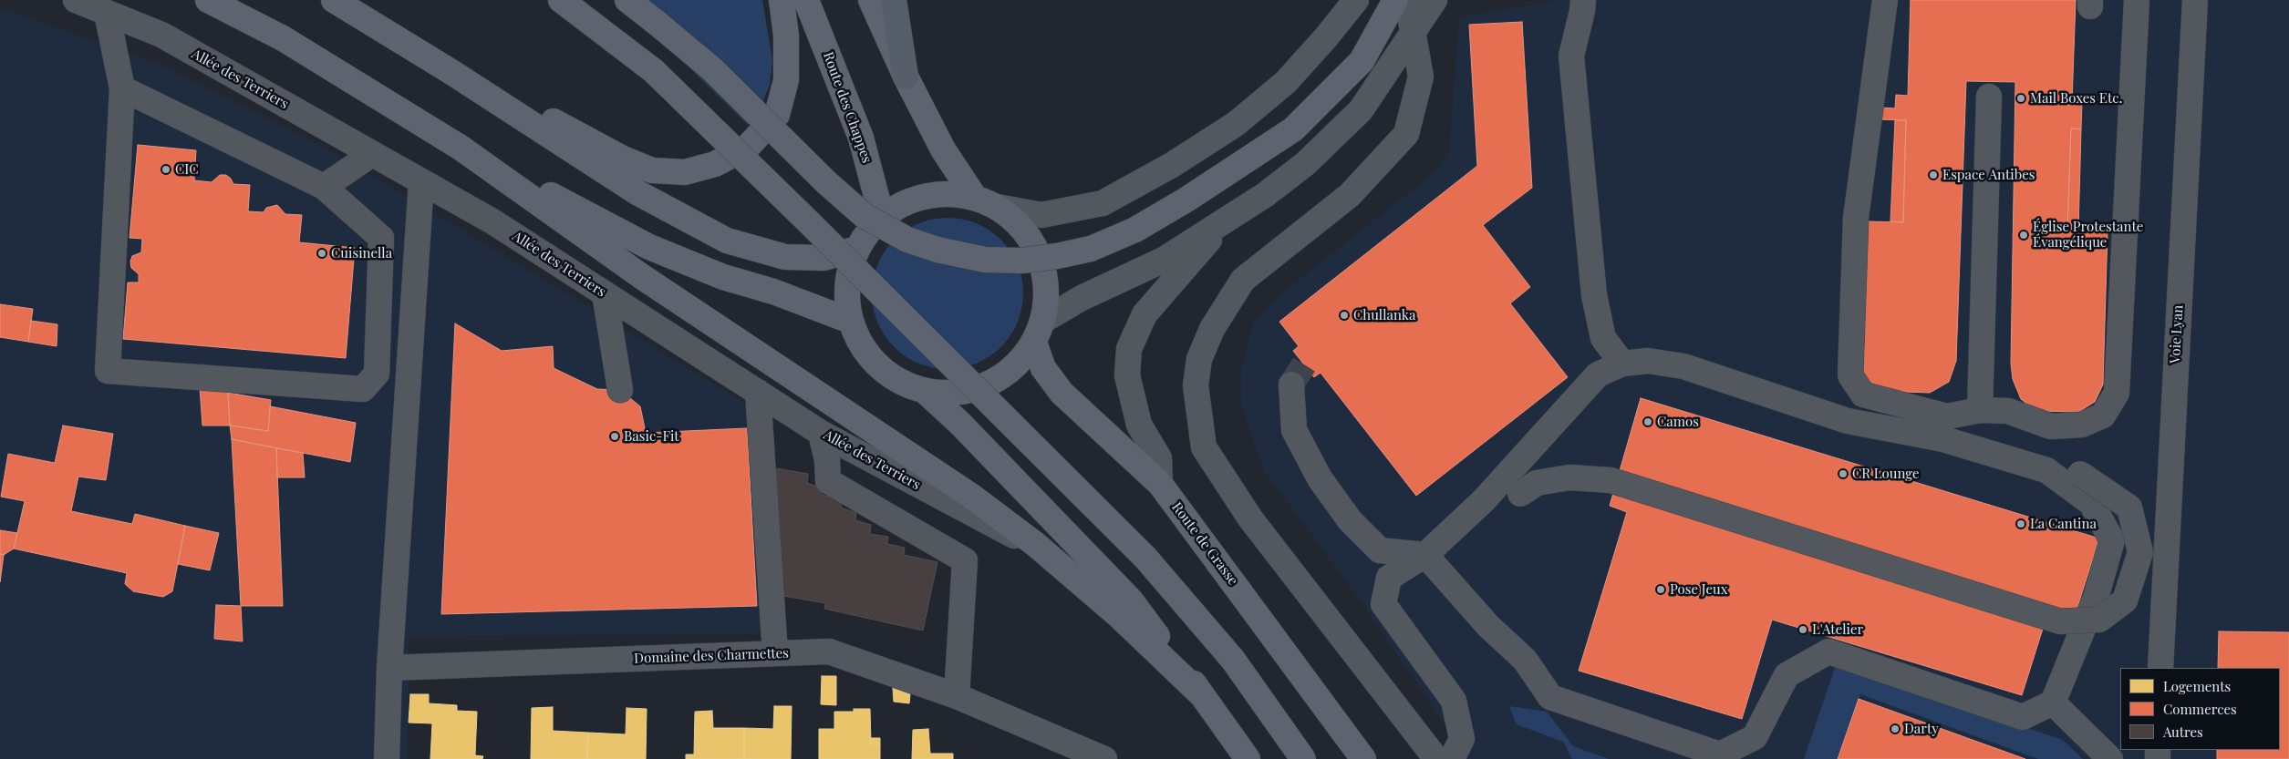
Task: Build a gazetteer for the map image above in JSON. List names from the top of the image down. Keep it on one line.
{"streets":{"main road":["Route des Chappes","Route de Grasse"],"street":["Allée des Terriers","Voie Lyan","Domaine des Charmettes"]},"places":["Mail Boxes Etc.","CIC","Espace Antibes","Église Protestante Évangélique","Cuisinella","Chullanka","Camos","Basic-Fit","CR Lounge","La Cantina","Pose Jeux","L'Atelier","Darty"],"legend":["Logements","Commerces","Autres"]}
